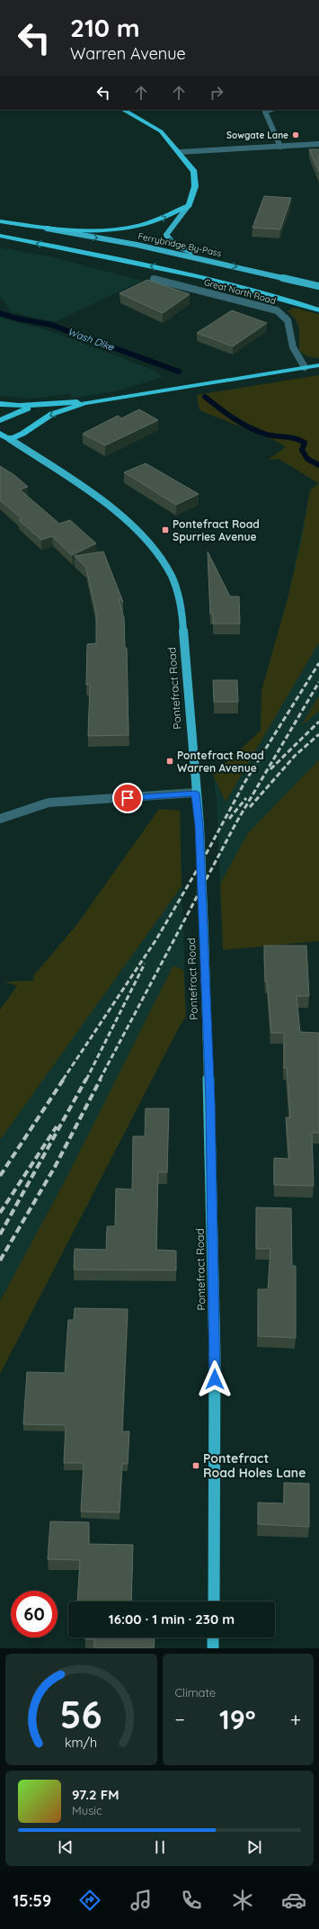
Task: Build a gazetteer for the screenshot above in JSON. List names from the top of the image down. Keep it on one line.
{"streets":{"highway":["Pontefract Road"],"main road":["Ferrybridge By-Pass"],"street":["Great North Road"]},"one_way":["Ferrybridge By-Pass"],"water":["Wash Dike"],"places":{"other":["Sowgate Lane"],"transit":["Pontefract Road Spurries Avenue","Pontefract Road Warren Avenue","Pontefract Road Holes Lane"]},"page":{"turn":["210 m","Warren Avenue"],"limit":"60","trip":"16:00 · 1 min · 230 m","tile":"Climate","heat":["−","19°","+"],"song":["97.2 FM","Music"],"tabs":"15:59","gauge":["56","km/h"]}}
